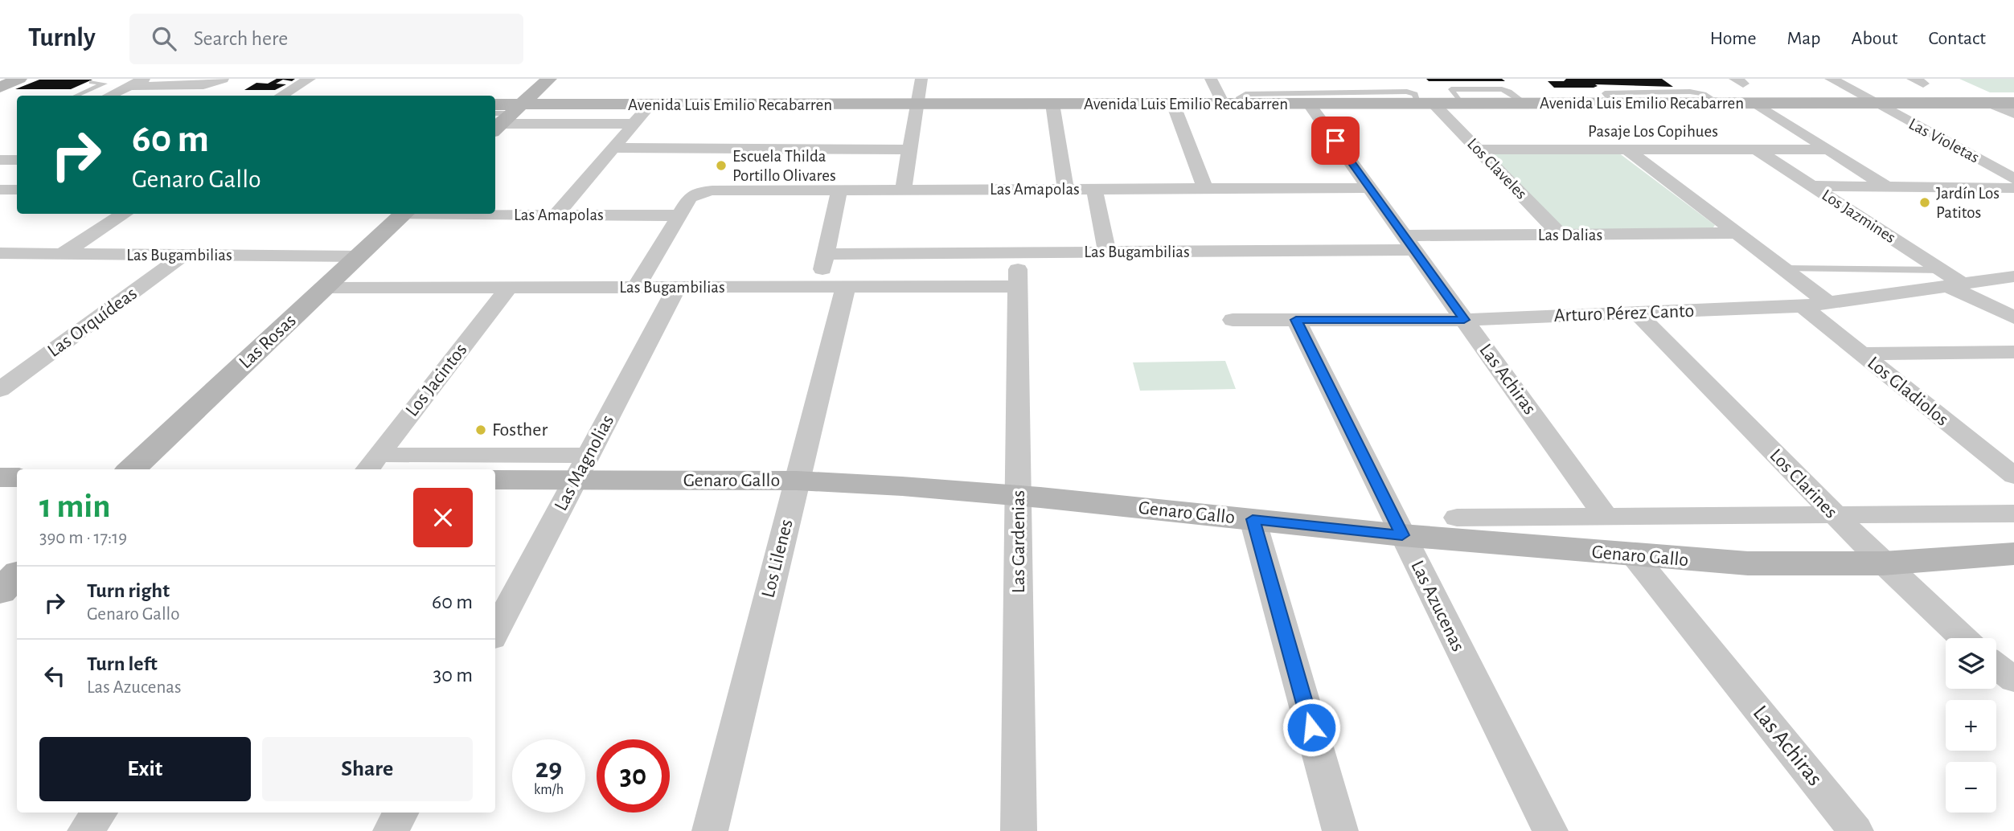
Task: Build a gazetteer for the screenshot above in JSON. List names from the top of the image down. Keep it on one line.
{"streets":{"street":["Avenida Luis Emilio Recabarren","Pasaje Los Copihues","Las Violetas","Los Claveles","Las Amapolas","Los Jazmines","Las Dalias","Las Bugambilias","Arturo Pérez Canto","Las Orquídeas","Las Rosas","Las Achiras","Los Jacintos","Los Gladiolos","Las Magnolias","Genaro Gallo","Los Clarines","Las Gardenias","Los Lilenes","Las Azucenas"]},"crossings":[["Avenida Luis Emilio Recabarren","Las Violetas"],["Avenida Luis Emilio Recabarren","Los Claveles"],["Avenida Luis Emilio Recabarren","Los Jazmines"],["Avenida Luis Emilio Recabarren","Las Achiras"],["Pasaje Los Copihues","Los Claveles"],["Pasaje Los Copihues","Los Jazmines"],["Los Claveles","Las Dalias"],["Las Amapolas","Las Achiras"],["Las Amapolas","Los Lilenes"],["Los Jazmines","Arturo Pérez Canto"],["Las Dalias","Las Bugambilias"],["Las Dalias","Las Achiras"],["Las Bugambilias","Las Orquídeas"],["Las Bugambilias","Las Rosas"],["Las Bugambilias","Las Achiras"],["Las Bugambilias","Los Jacintos"],["Las Bugambilias","Las Magnolias"],["Las Bugambilias","Las Gardenias"],["Las Bugambilias","Los Lilenes"],["Arturo Pérez Canto","Las Achiras"],["Arturo Pérez Canto","Los Gladiolos"],["Arturo Pérez Canto","Los Clarines"],["Arturo Pérez Canto","Las Azucenas"],["Las Achiras","Genaro Gallo"],["Los Jacintos","Genaro Gallo"],["Las Magnolias","Genaro Gallo"],["Genaro Gallo","Los Clarines"],["Genaro Gallo","Las Gardenias"],["Genaro Gallo","Los Lilenes"],["Genaro Gallo","Las Azucenas"]],"places":["Escuela Thilda Portillo Olivares","Jardín Los Patitos","Fosther"],"page":{"header":"Turnly","search":"Search here","nav":["Home","Map","About","Contact"],"turn":["60 m","Genaro Gallo"],"heading":["1 min","390 m · 17:19"],"list":[{"name":"Turn right","note":"Genaro Gallo","value":"60 m"},{"name":"Turn left","note":"Las Azucenas","value":"30 m"}],"map_buttons":["+","−"],"buttons":["Exit","Share"],"speed":"29 km/h","limit":"30"}}
